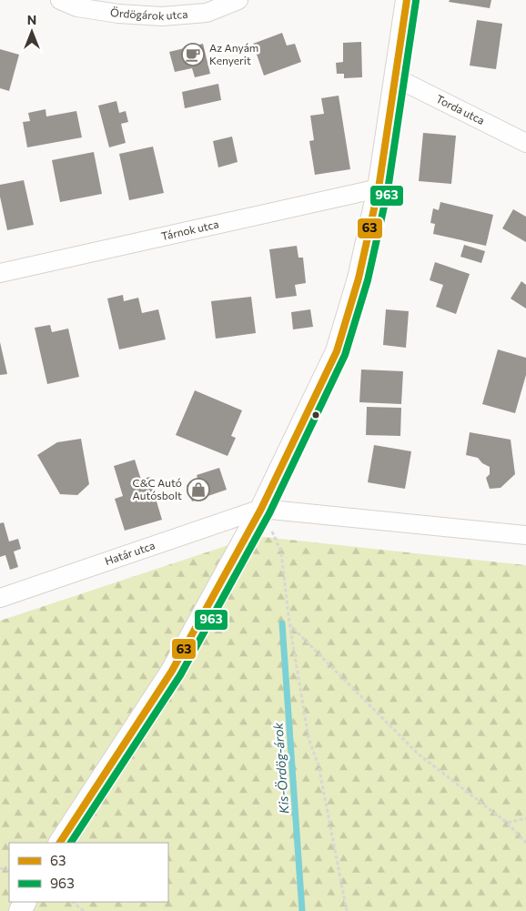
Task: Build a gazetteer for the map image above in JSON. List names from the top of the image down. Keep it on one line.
{"streets":{"street":["Ördögárok utca","Torda utca","Tárnok utca","Határ utca"]},"water":["Kis-Ördög-árok"],"places":{"cafe":["Az Anyám Kenyerit"],"shop":["C&C Autó Autósbolt"]},"lines":["transit line 63","transit line 963"],"legend":["63","963"],"north":"top"}
